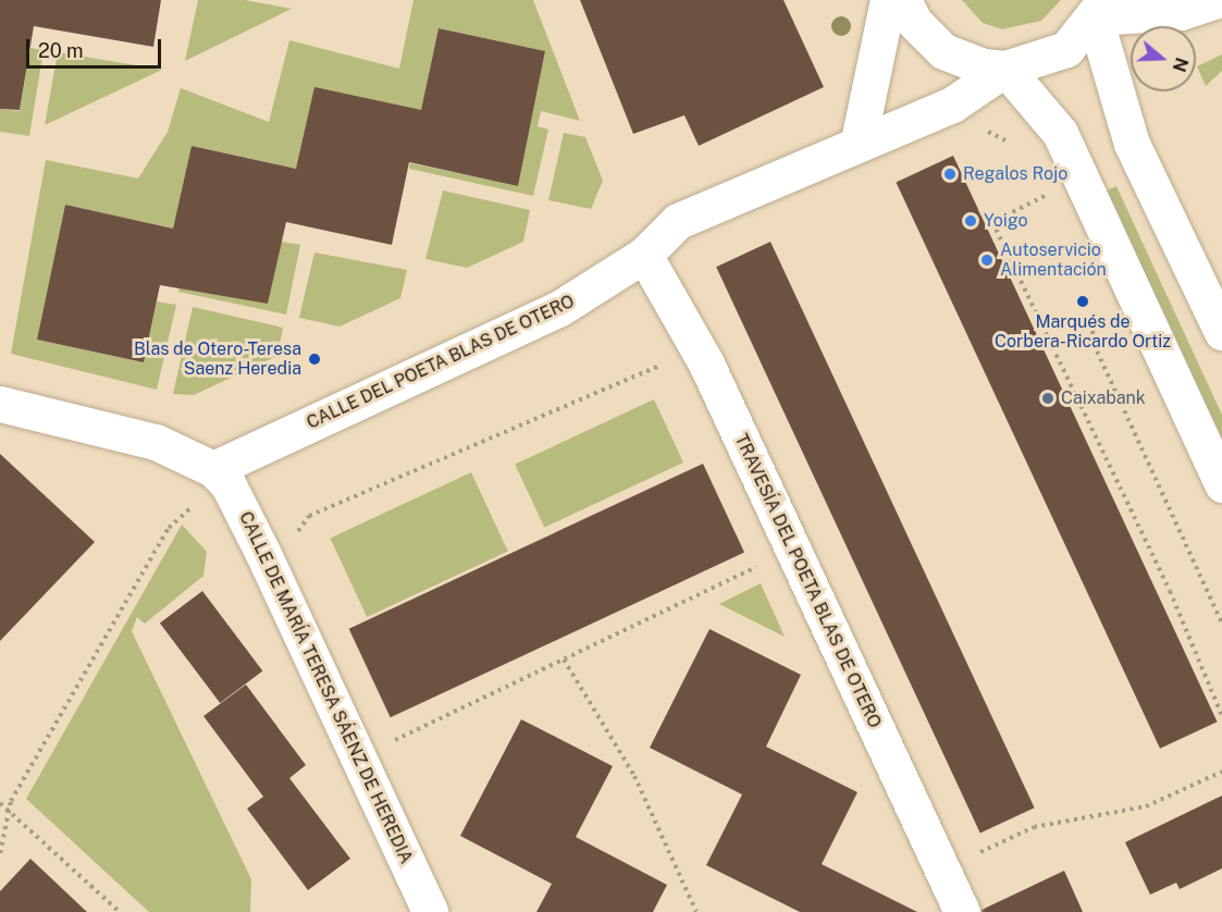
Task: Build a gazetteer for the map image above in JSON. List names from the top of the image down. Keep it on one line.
{"streets":{"street":["CALLE DEL POETA BLAS DE OTERO","TRAVESÍA DEL POETA BLAS DE OTERO","CALLE DE MARÍA TERESA SÁENZ DE HEREDIA"]},"crossings":[["CALLE DEL POETA BLAS DE OTERO","TRAVESÍA DEL POETA BLAS DE OTERO"],["CALLE DEL POETA BLAS DE OTERO","CALLE DE MARÍA TERESA SÁENZ DE HEREDIA"]],"places":["Regalos Rojo","Yoigo","Autoservicio Alimentación","Marqués de Corbera-Ricardo Ortiz","Blas de Otero-Teresa Saenz Heredia","Caixabank"],"scale_bar":"20 m","north":"right"}
